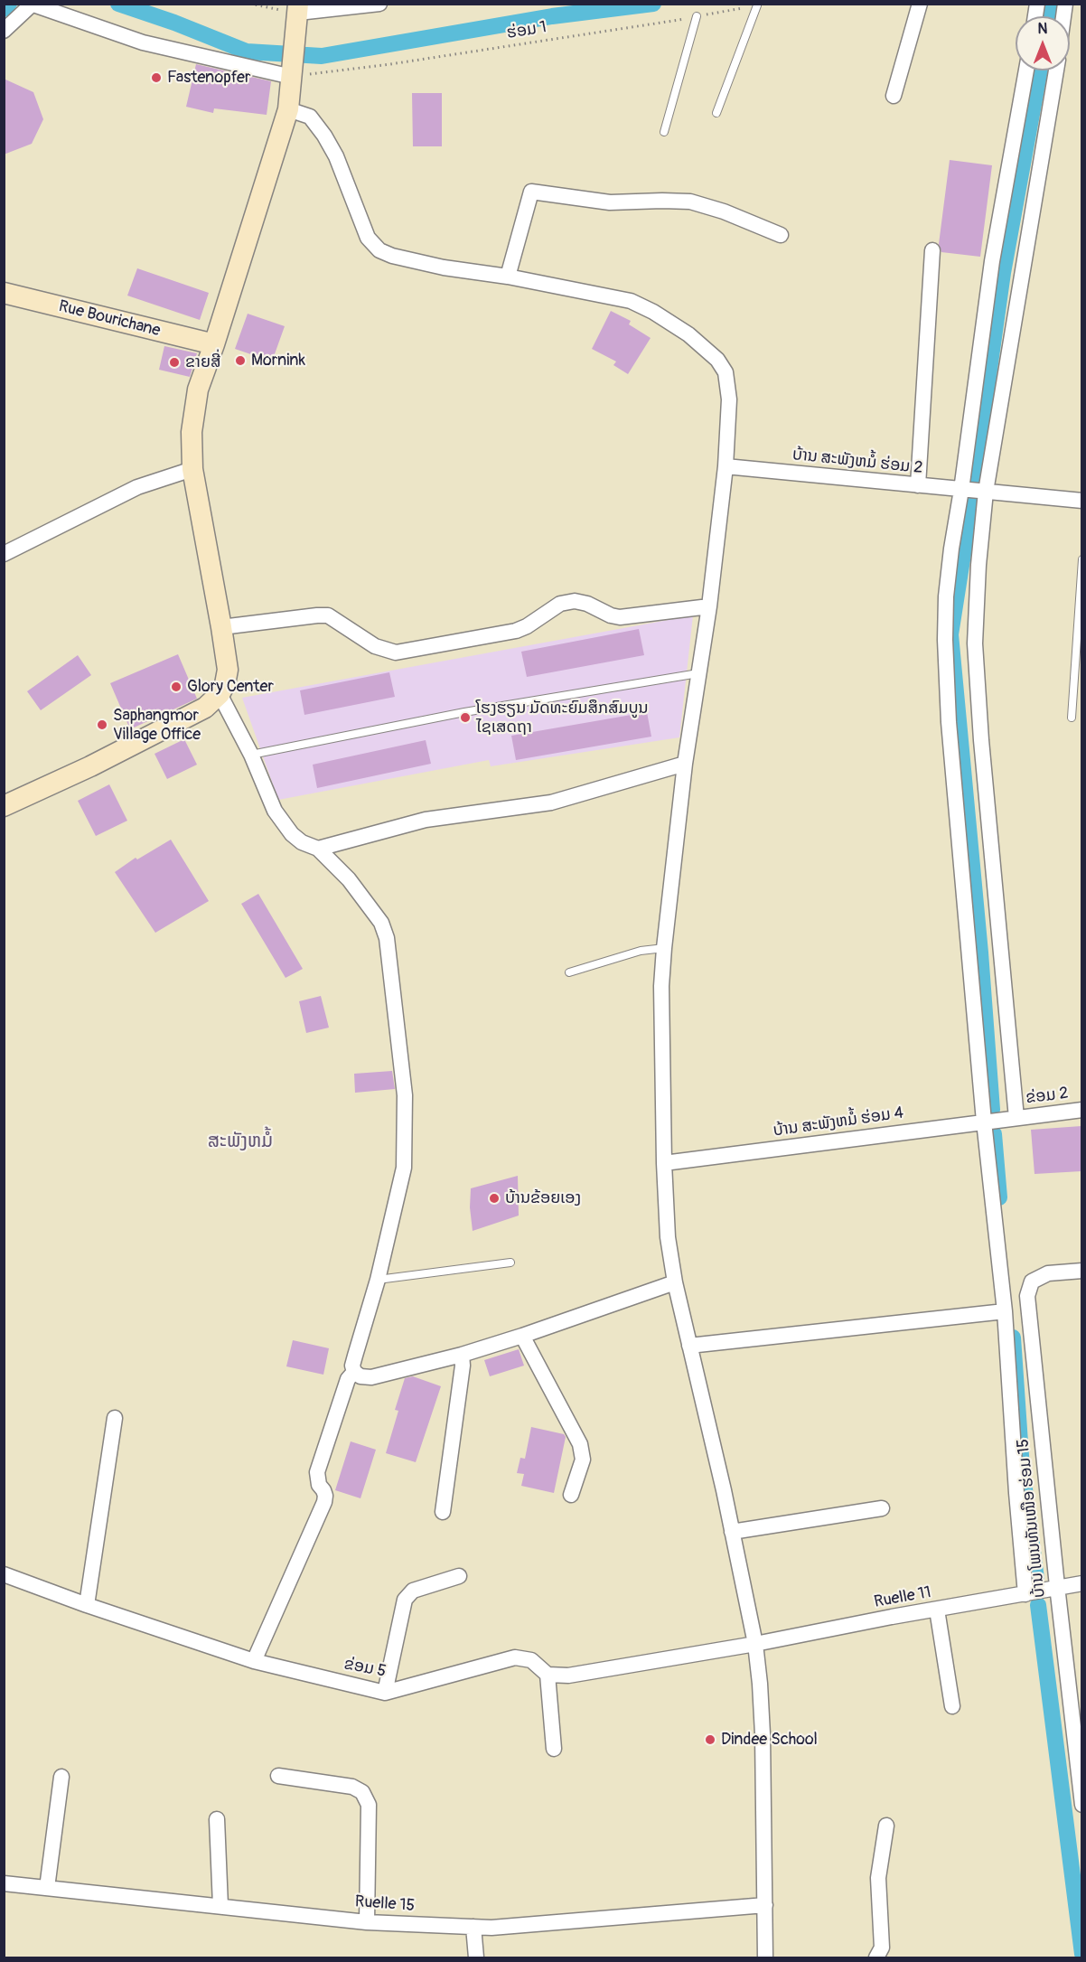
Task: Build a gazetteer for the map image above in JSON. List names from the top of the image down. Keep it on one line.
{"streets":{"street":["Rue Bourichane","ບ້ານ ສະພັງຫມໍ້ ຮ່ອມ 2","ຂ່ອມ 2","ບ້ານ ສະພັງຫມໍ້ ຮ່ອມ 4","ບ້ານ ໂພນທັນເໜືອ ຮ່ອມ 15","Ruelle 11","ຂ່ອມ 5","Ruelle 15"],"path":["ຮ່ອມ 1"]},"crossings":[["ຂ່ອມ 2","ບ້ານ ສະພັງຫມໍ້ ຮ່ອມ 4"],["ບ້ານ ໂພນທັນເໜືອ ຮ່ອມ 15","Ruelle 11"]],"districts":["ສະພັງຫມໍ້"],"places":["Fastenopfer","Mornink","ຂາຍສີ່","Glory Center","ໂຮງຮຽນ ມັດທະຍົມສຶກສົມບູນ ໄຊເສດຖາ","Saphangmor Village Office","ບ້ານຂ້ອຍເອງ","Dindee School"],"north":"top"}
